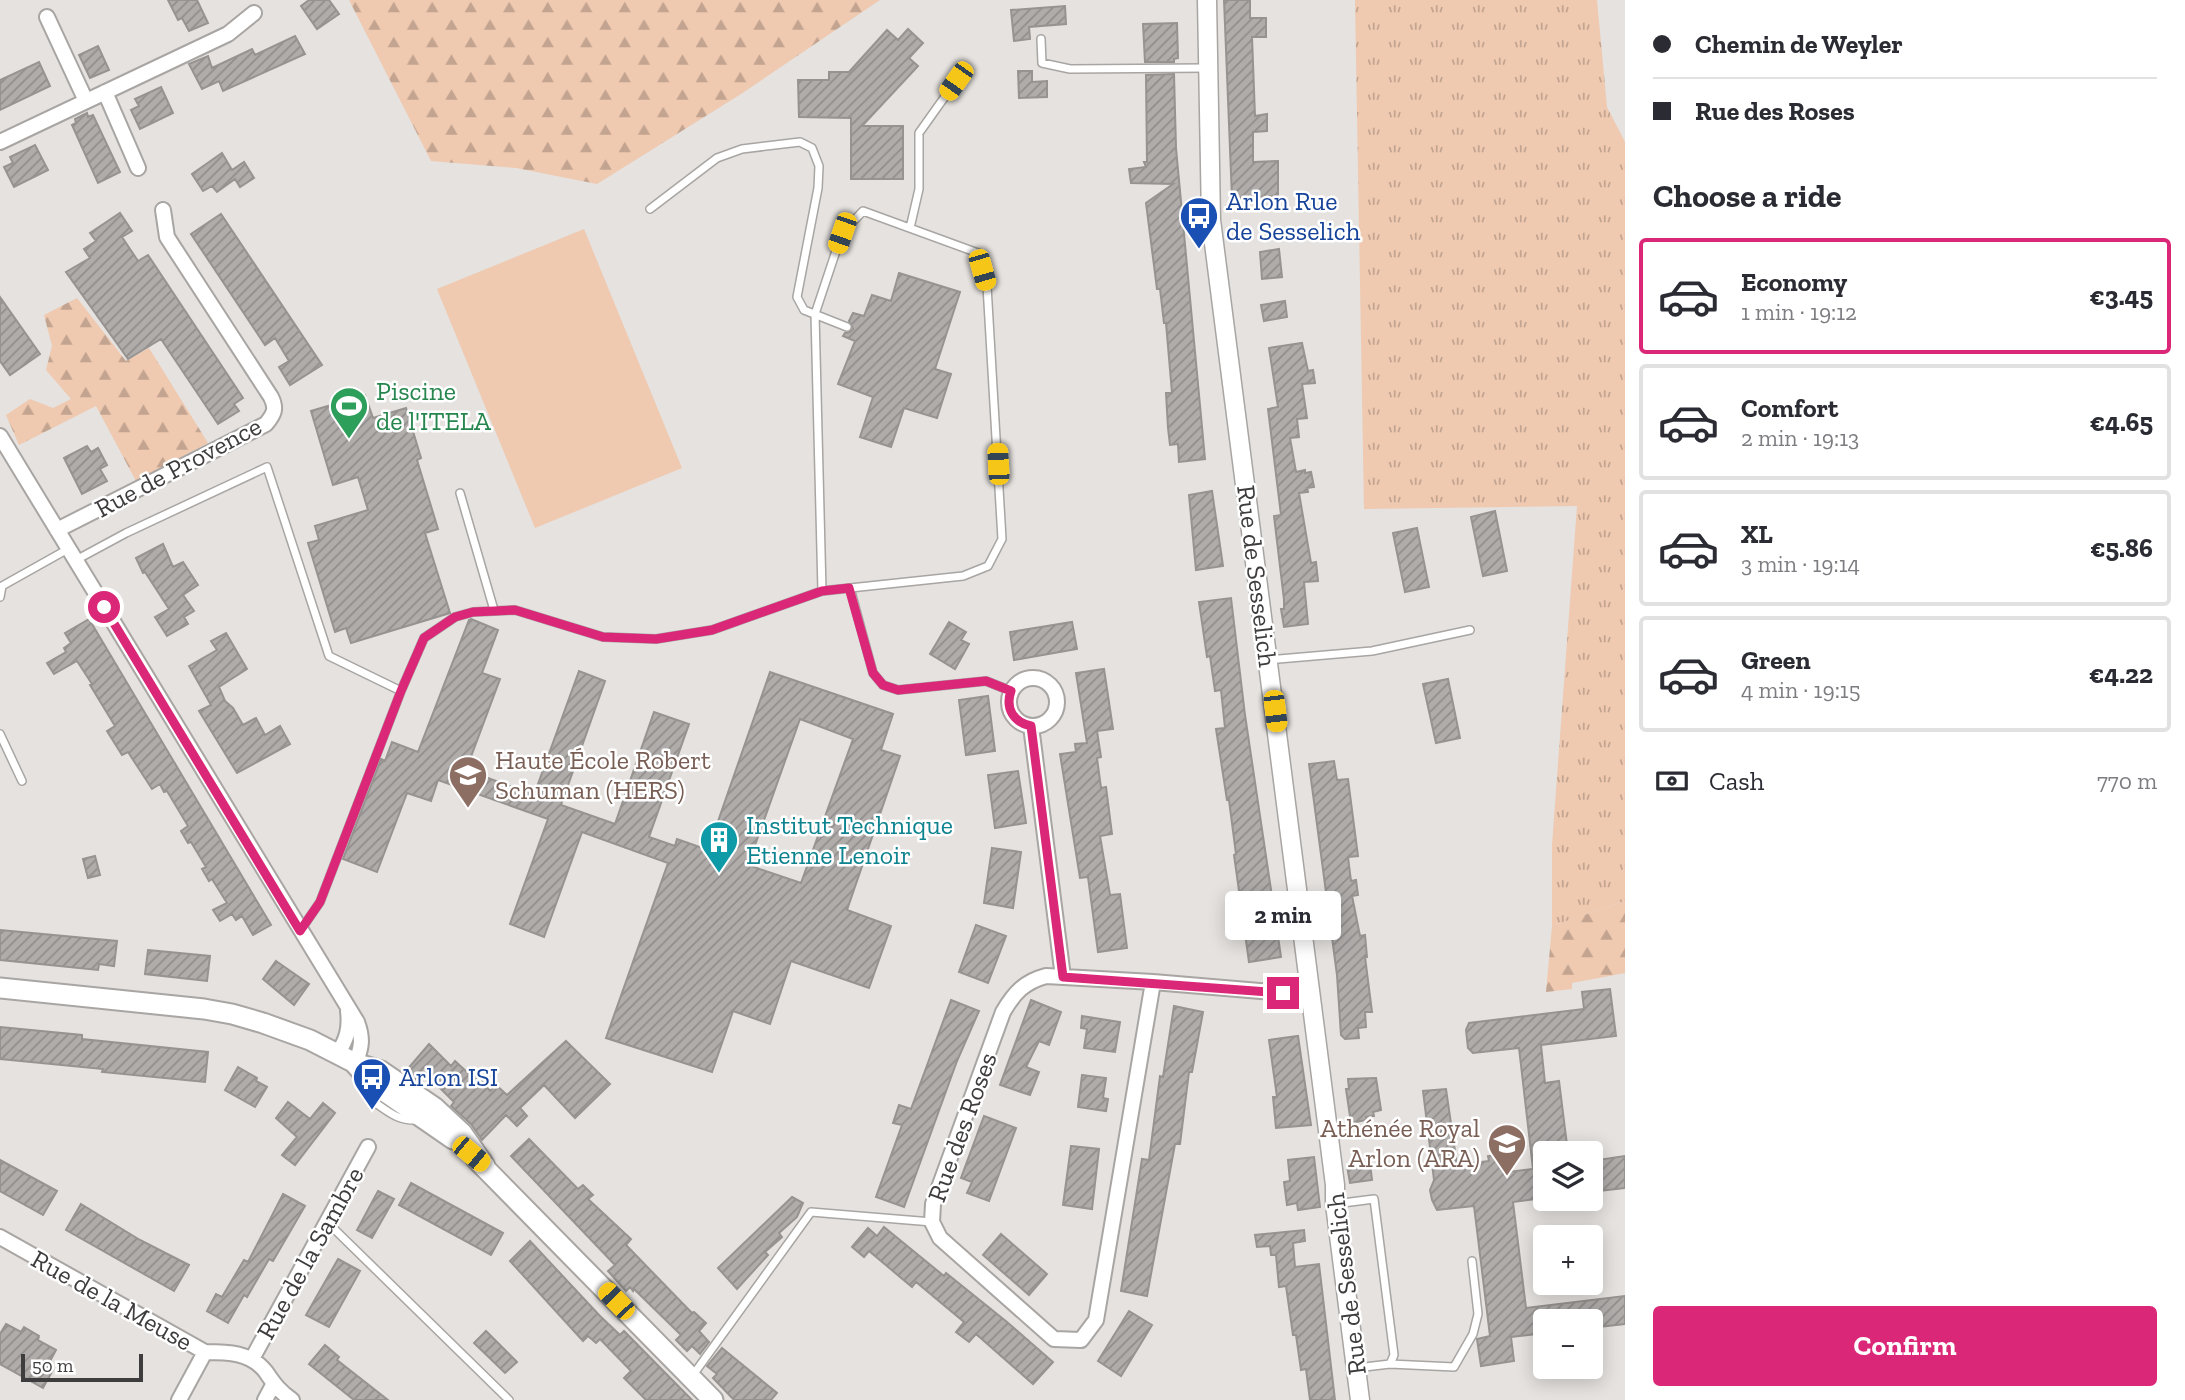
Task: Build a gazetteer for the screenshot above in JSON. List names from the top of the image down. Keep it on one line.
{"streets":{"street":["Rue de Provence","Rue de Sesselich","Rue des Roses","Rue de la Sambre","Rue de la Meuse"]},"crossings":[["Rue de Sesselich","Rue des Roses"],["Rue de la Sambre","Rue de la Meuse"]],"places":{"bus stop":["Arlon Rue de Sesselich","Arlon ISI"],"sports":["Piscine de l'ITELA"],"school or university":["Haute École Robert Schuman (HERS)","Athénée Royal Arlon (ARA)"],"building":["Institut Technique Etienne Lenoir"]},"scale_bar":"50 m","page":{"banner":["Chemin de Weyler","Rue des Roses"],"heading":"Choose a ride","list":[{"name":"Economy","note":"1 min · 19:12","value":"€3.45"},{"name":"Comfort","note":"2 min · 19:13","value":"€4.65"},{"name":"XL","note":"3 min · 19:14","value":"€5.86"},{"name":"Green","note":"4 min · 19:15","value":"€4.22"}],"pay":["Cash","770 m"],"bubble":"2 min","map_buttons":["+","−"],"buttons":"Confirm","scale":"50 m"}}
